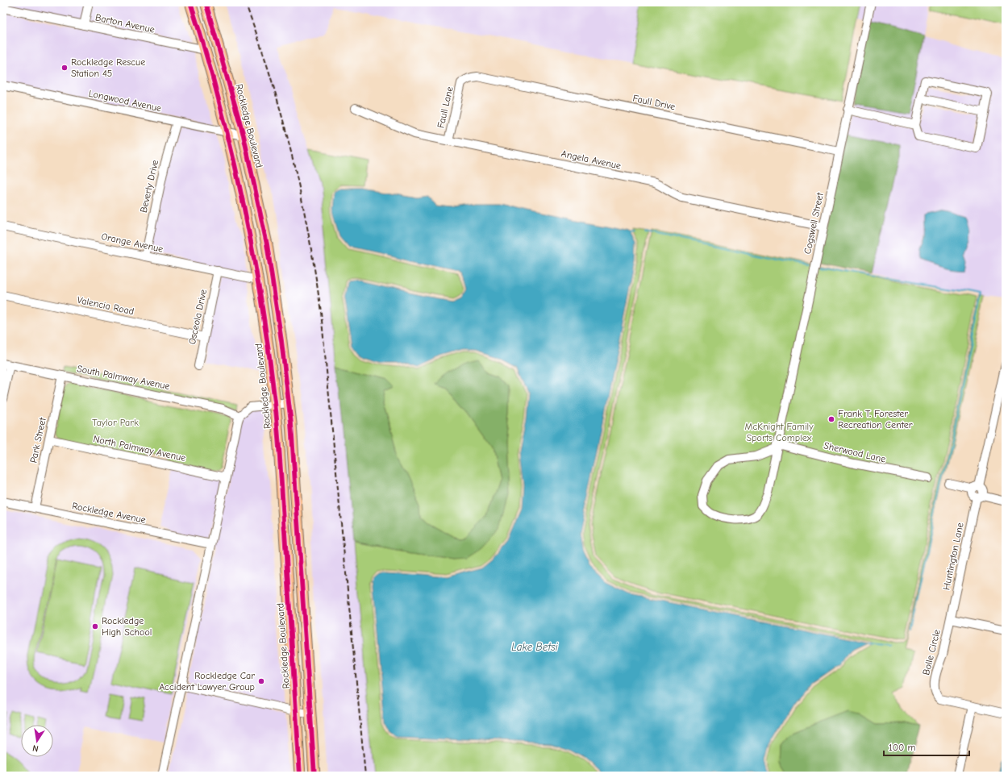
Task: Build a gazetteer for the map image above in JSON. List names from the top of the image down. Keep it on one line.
{"streets":{"main road":["Rockledge Boulevard"],"street":["Barton Avenue","Longwood Avenue","Faull Drive","Faull Lane","Angela Avenue","Beverly Drive","Cogswell Street","Orange Avenue","Valencia Road","Osceola Drive","South Palmway Avenue","Park Street","North Palmway Avenue","Sherwood Lane","Rockledge Avenue","Huntington Lane","Bolle Circle"]},"crossings":[["Barton Avenue","Rockledge Boulevard"],["Longwood Avenue","Rockledge Boulevard"],["Longwood Avenue","Beverly Drive"],["Faull Drive","Faull Lane"],["Faull Drive","Cogswell Street"],["Faull Lane","Angela Avenue"],["Rockledge Boulevard","Orange Avenue"],["Angela Avenue","Cogswell Street"],["Beverly Drive","Orange Avenue"],["Cogswell Street","Sherwood Lane"],["Orange Avenue","Osceola Drive"],["Valencia Road","Osceola Drive"],["South Palmway Avenue","Park Street"],["Park Street","North Palmway Avenue"],["Park Street","Rockledge Avenue"],["Huntington Lane","Bolle Circle"]],"water":["Lake Betsi"],"parks":["Taylor Park","McKnight Family Sports Complex"],"places":["Rockledge Rescue Station 45","Frank T. Forester Recreation Center","Rockledge High School","Rockledge Car Accident Lawyer Group"],"scale_bar":"100 m","north":"bottom"}
